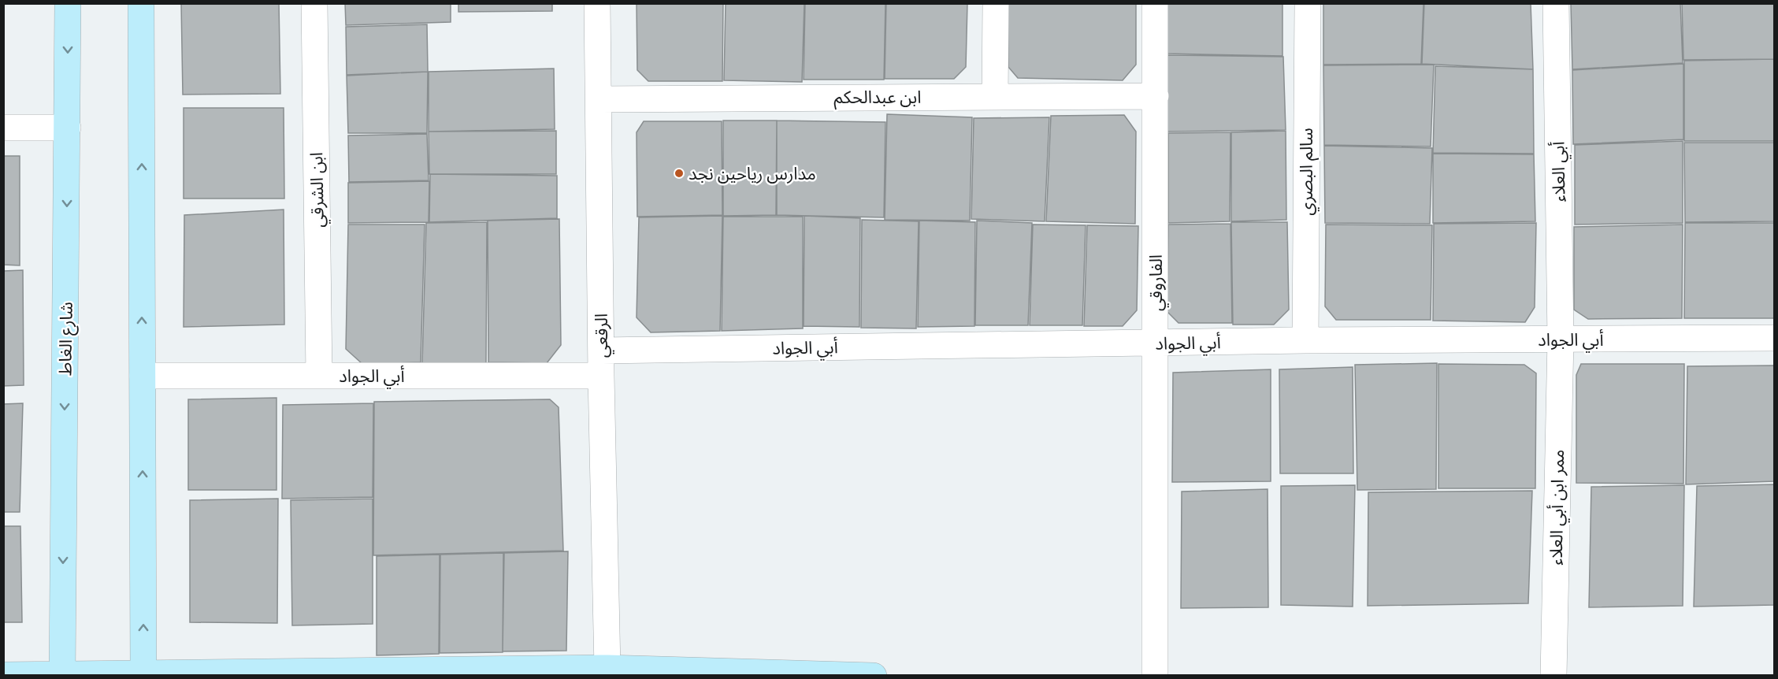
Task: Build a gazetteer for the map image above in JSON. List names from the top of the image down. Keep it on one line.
{"streets":{"street":["ابن عبدالحكم","سالم البصري","أبي العلاء","ابن الشرقي","الفاروقي","الرقعي","شارع الغاط","أبي الجواد","ممر ابن أبي العلاء"]},"crossings":[["ابن عبدالحكم","الفاروقي"],["ابن عبدالحكم","الرقعي"],["سالم البصري","أبي الجواد"],["أبي العلاء","أبي الجواد"],["أبي العلاء","ممر ابن أبي العلاء"],["ابن الشرقي","أبي الجواد"],["الفاروقي","أبي الجواد"],["الرقعي","أبي الجواد"],["أبي الجواد","ممر ابن أبي العلاء"]],"places":["مدارس رياحين نجد"]}
